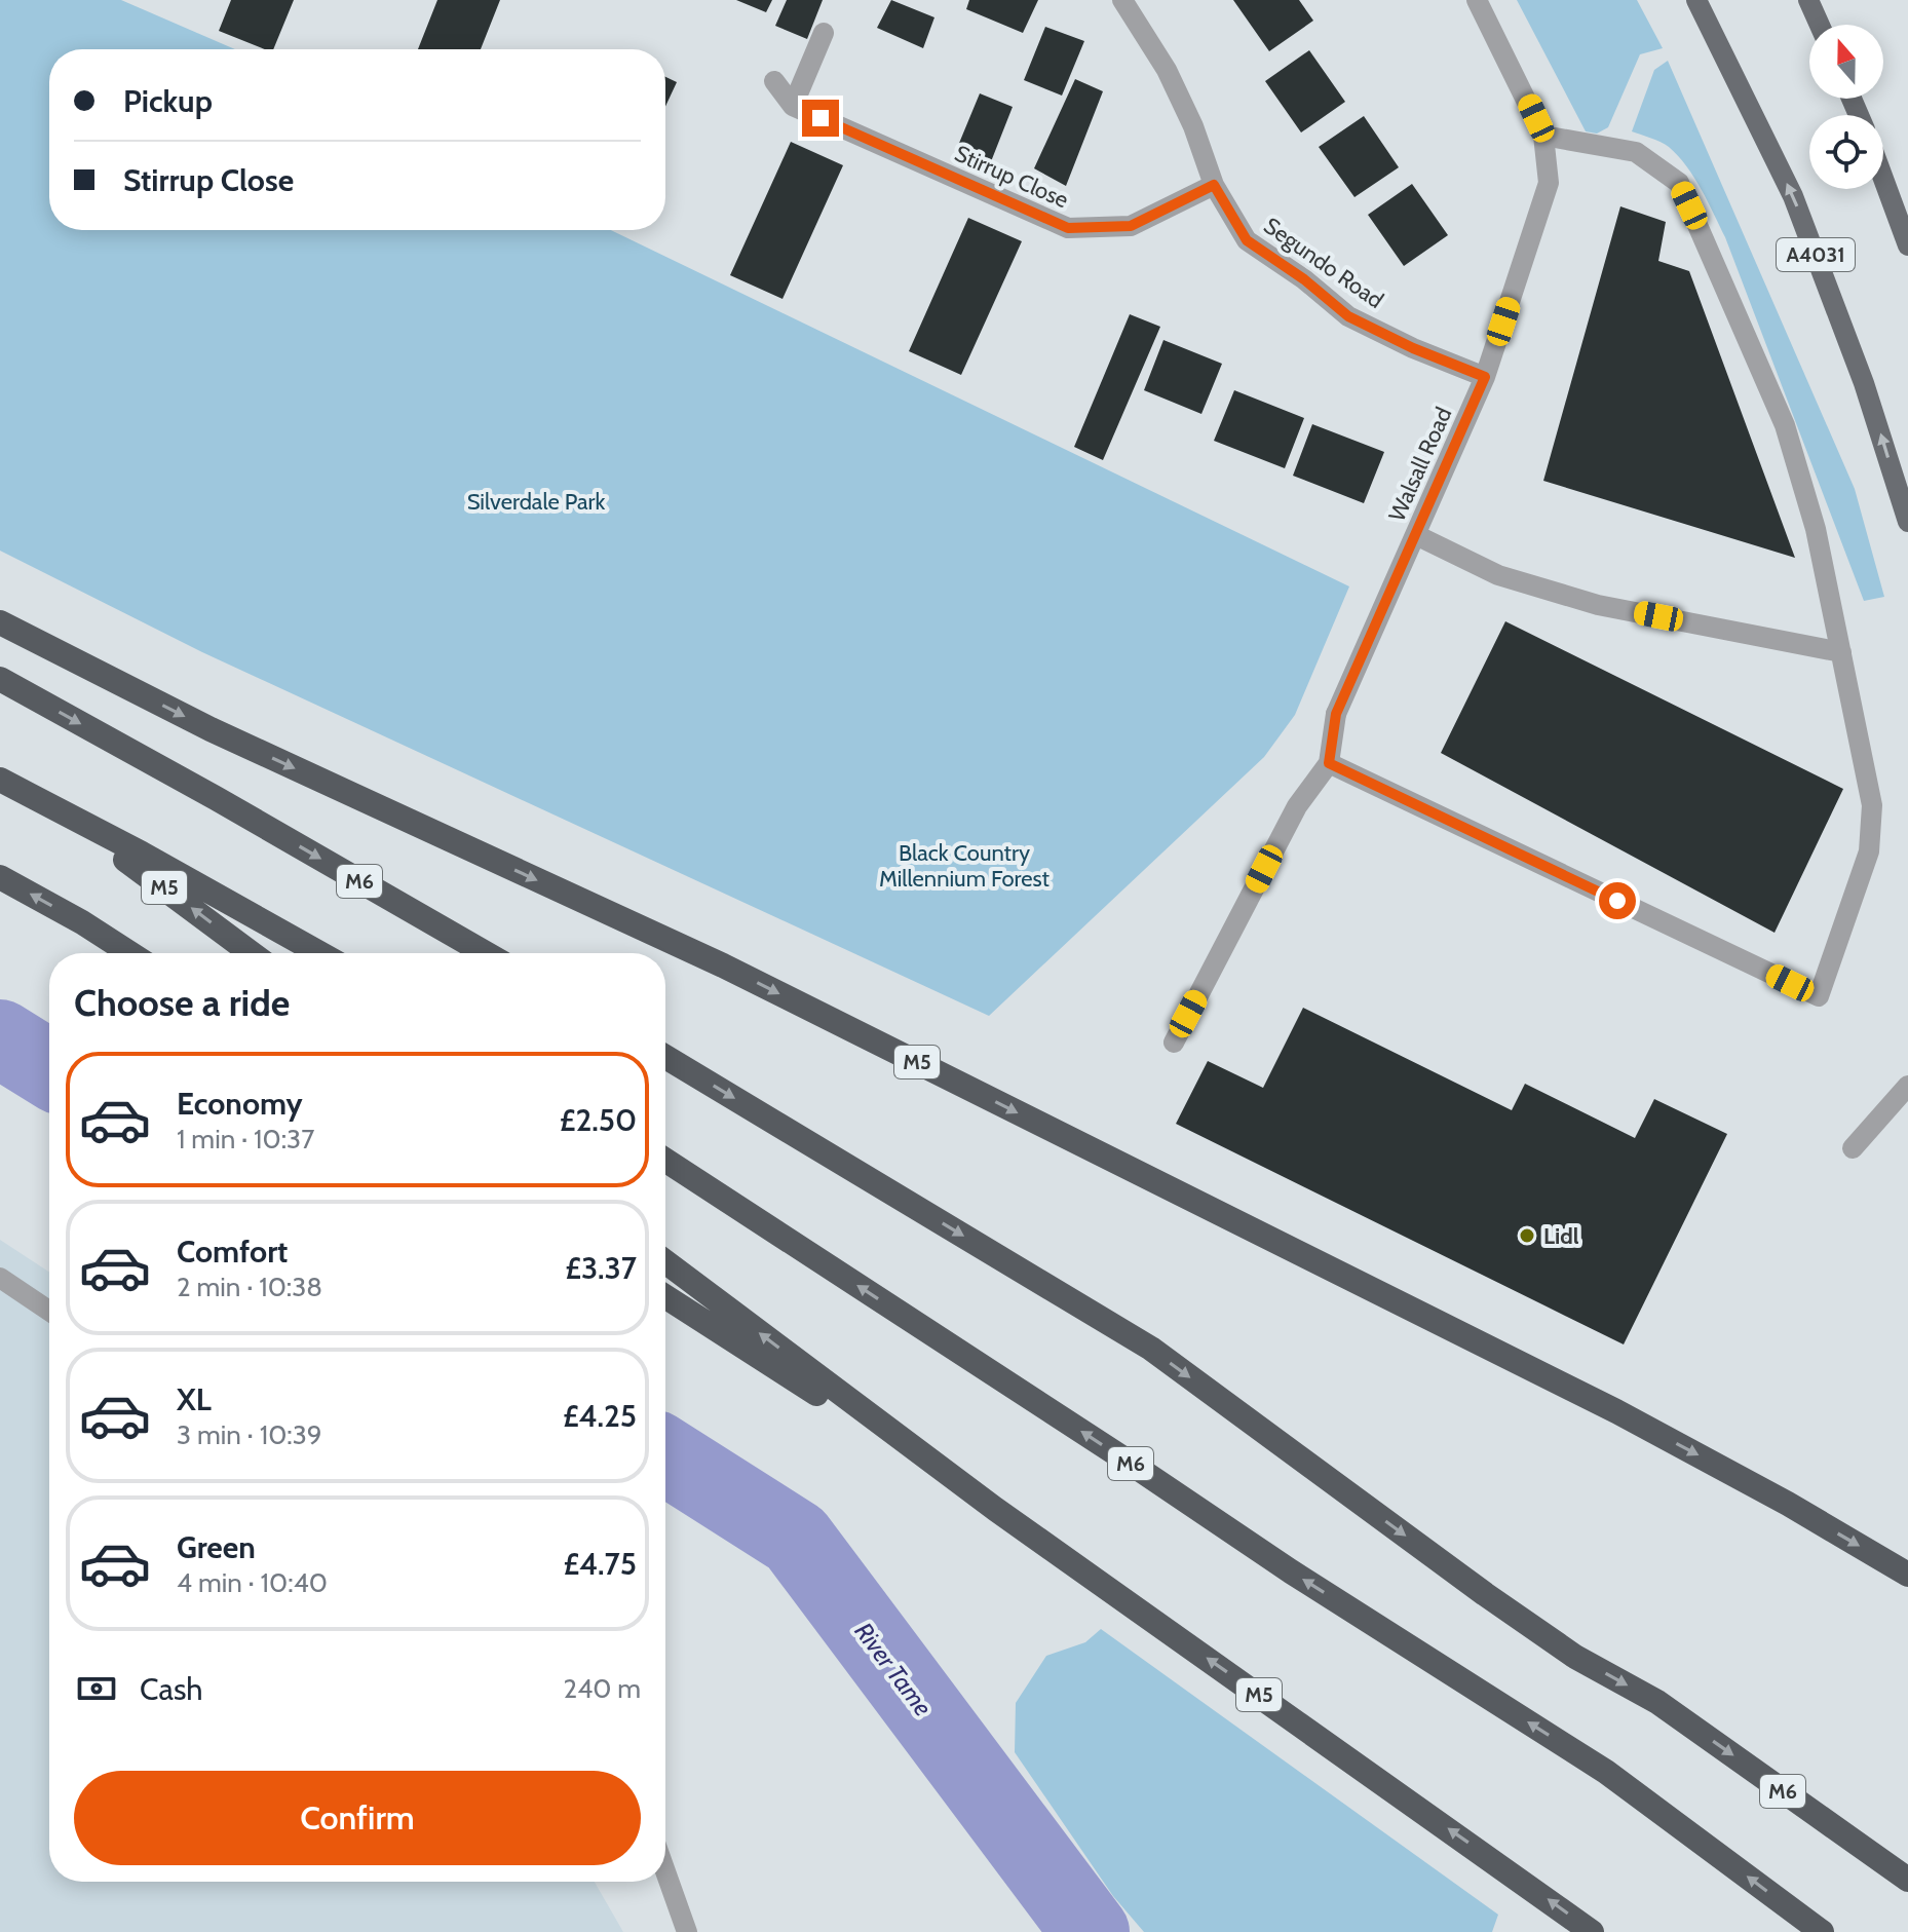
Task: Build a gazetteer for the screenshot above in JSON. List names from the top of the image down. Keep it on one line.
{"streets":{"highway":["M6","M5"],"main road":["A4031"],"street":["Stirrup Close","Segundo Road","Walsall Road"]},"crossings":[["Stirrup Close","Segundo Road"],["Segundo Road","Walsall Road"]],"water":["River Tame"],"parks":["Silverdale Park","Black Country Millennium Forest"],"places":["Lidl"],"north":"top","page":{"banner":["Pickup","Stirrup Close"],"heading":"Choose a ride","list":[{"name":"Economy","note":"1 min · 10:37","value":"£2.50"},{"name":"Comfort","note":"2 min · 10:38","value":"£3.37"},{"name":"XL","note":"3 min · 10:39","value":"£4.25"},{"name":"Green","note":"4 min · 10:40","value":"£4.75"}],"pay":["Cash","240 m"],"buttons":"Confirm"}}
